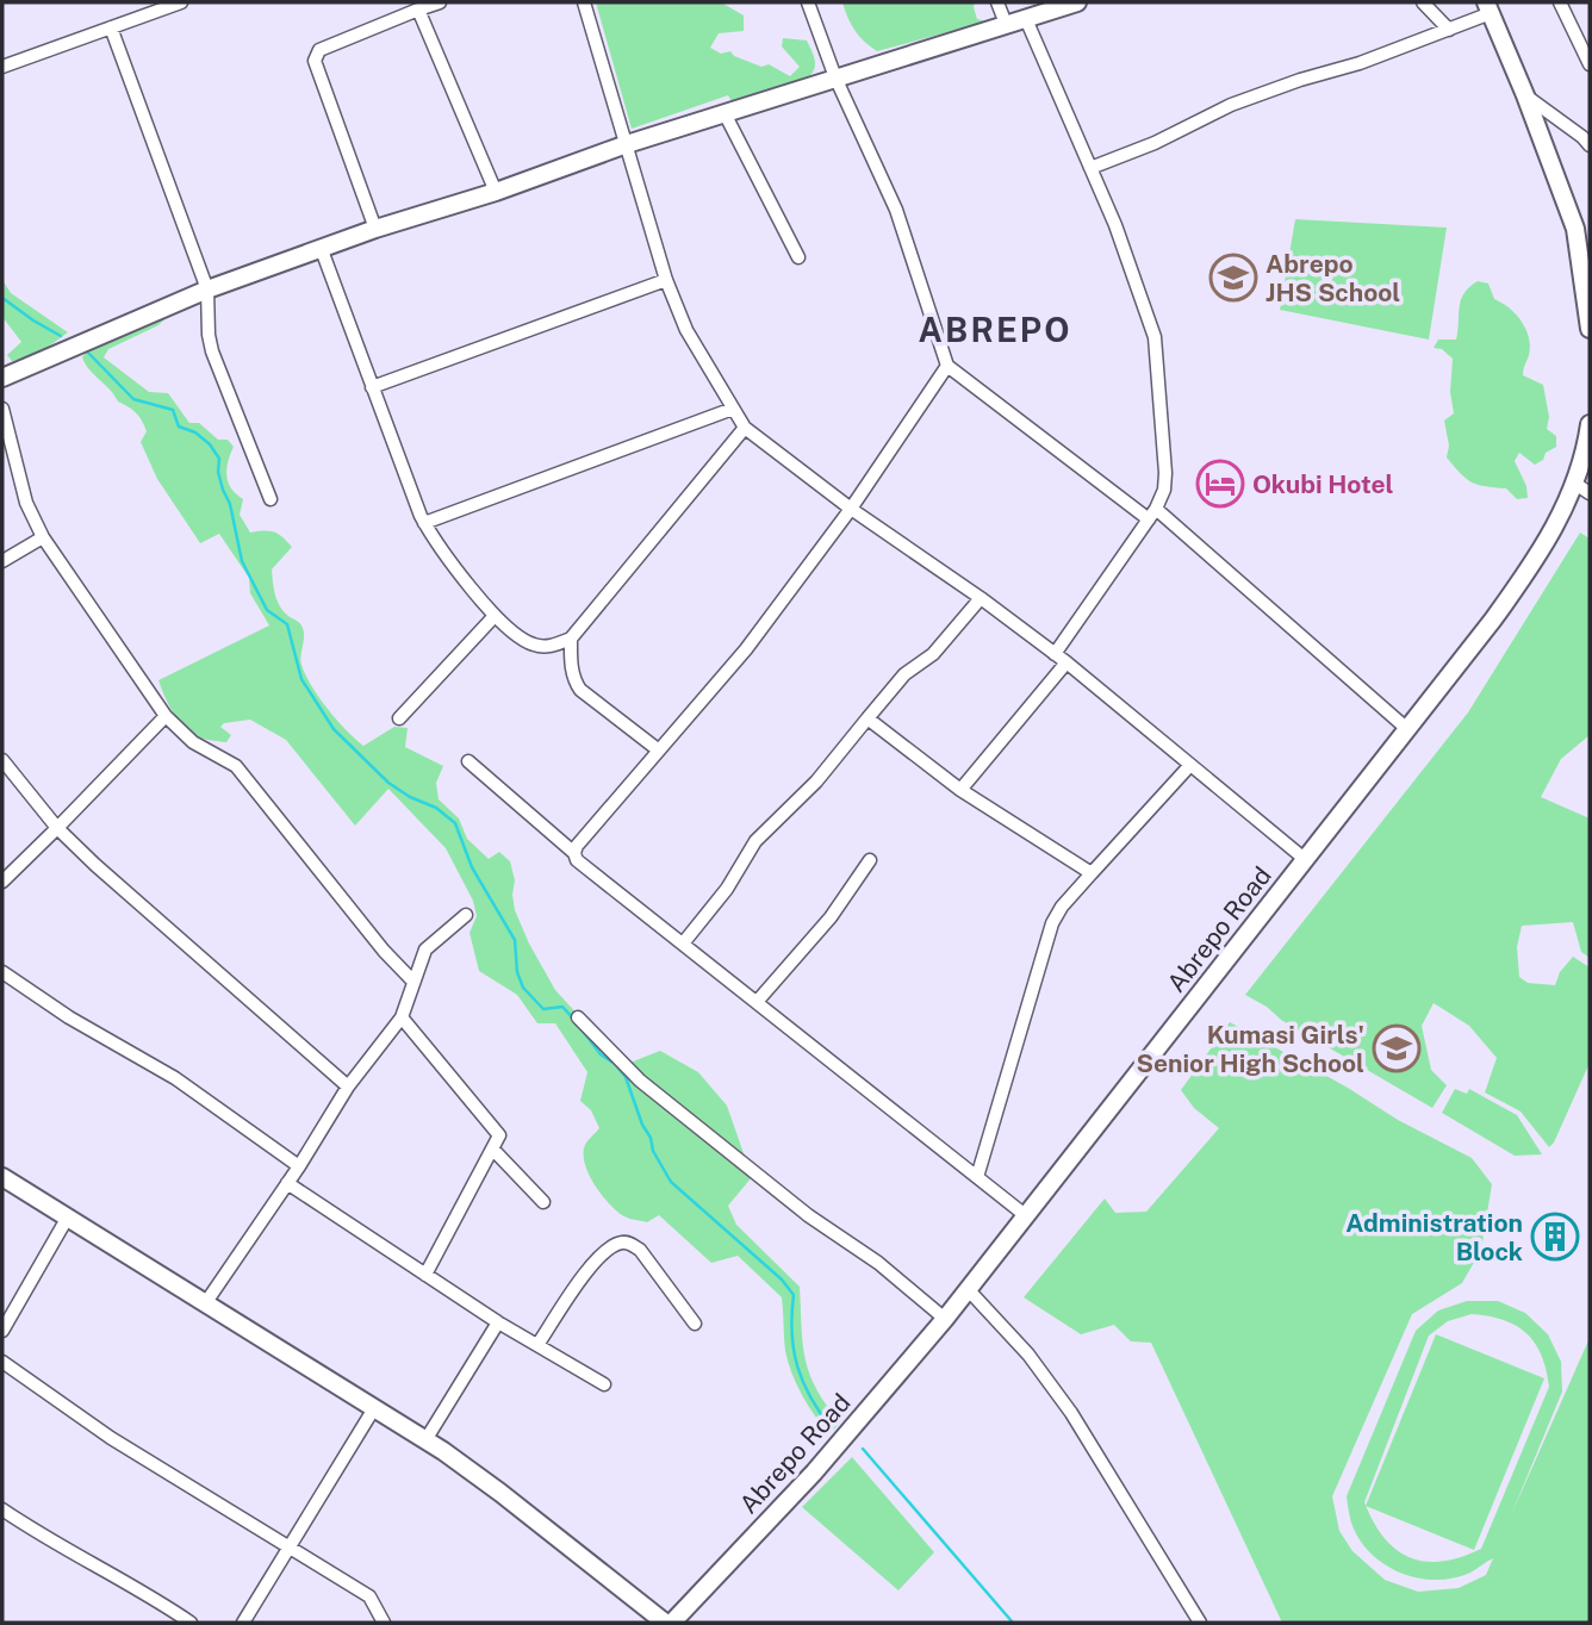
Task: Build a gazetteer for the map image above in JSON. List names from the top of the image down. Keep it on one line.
{"streets":{"street":["Abrepo Road"]},"districts":["ABREPO"],"places":{"school or university":["Abrepo JHS School","Kumasi Girls' Senior High School"],"hotel":["Okubi Hotel"],"building":["Administration Block"]}}
